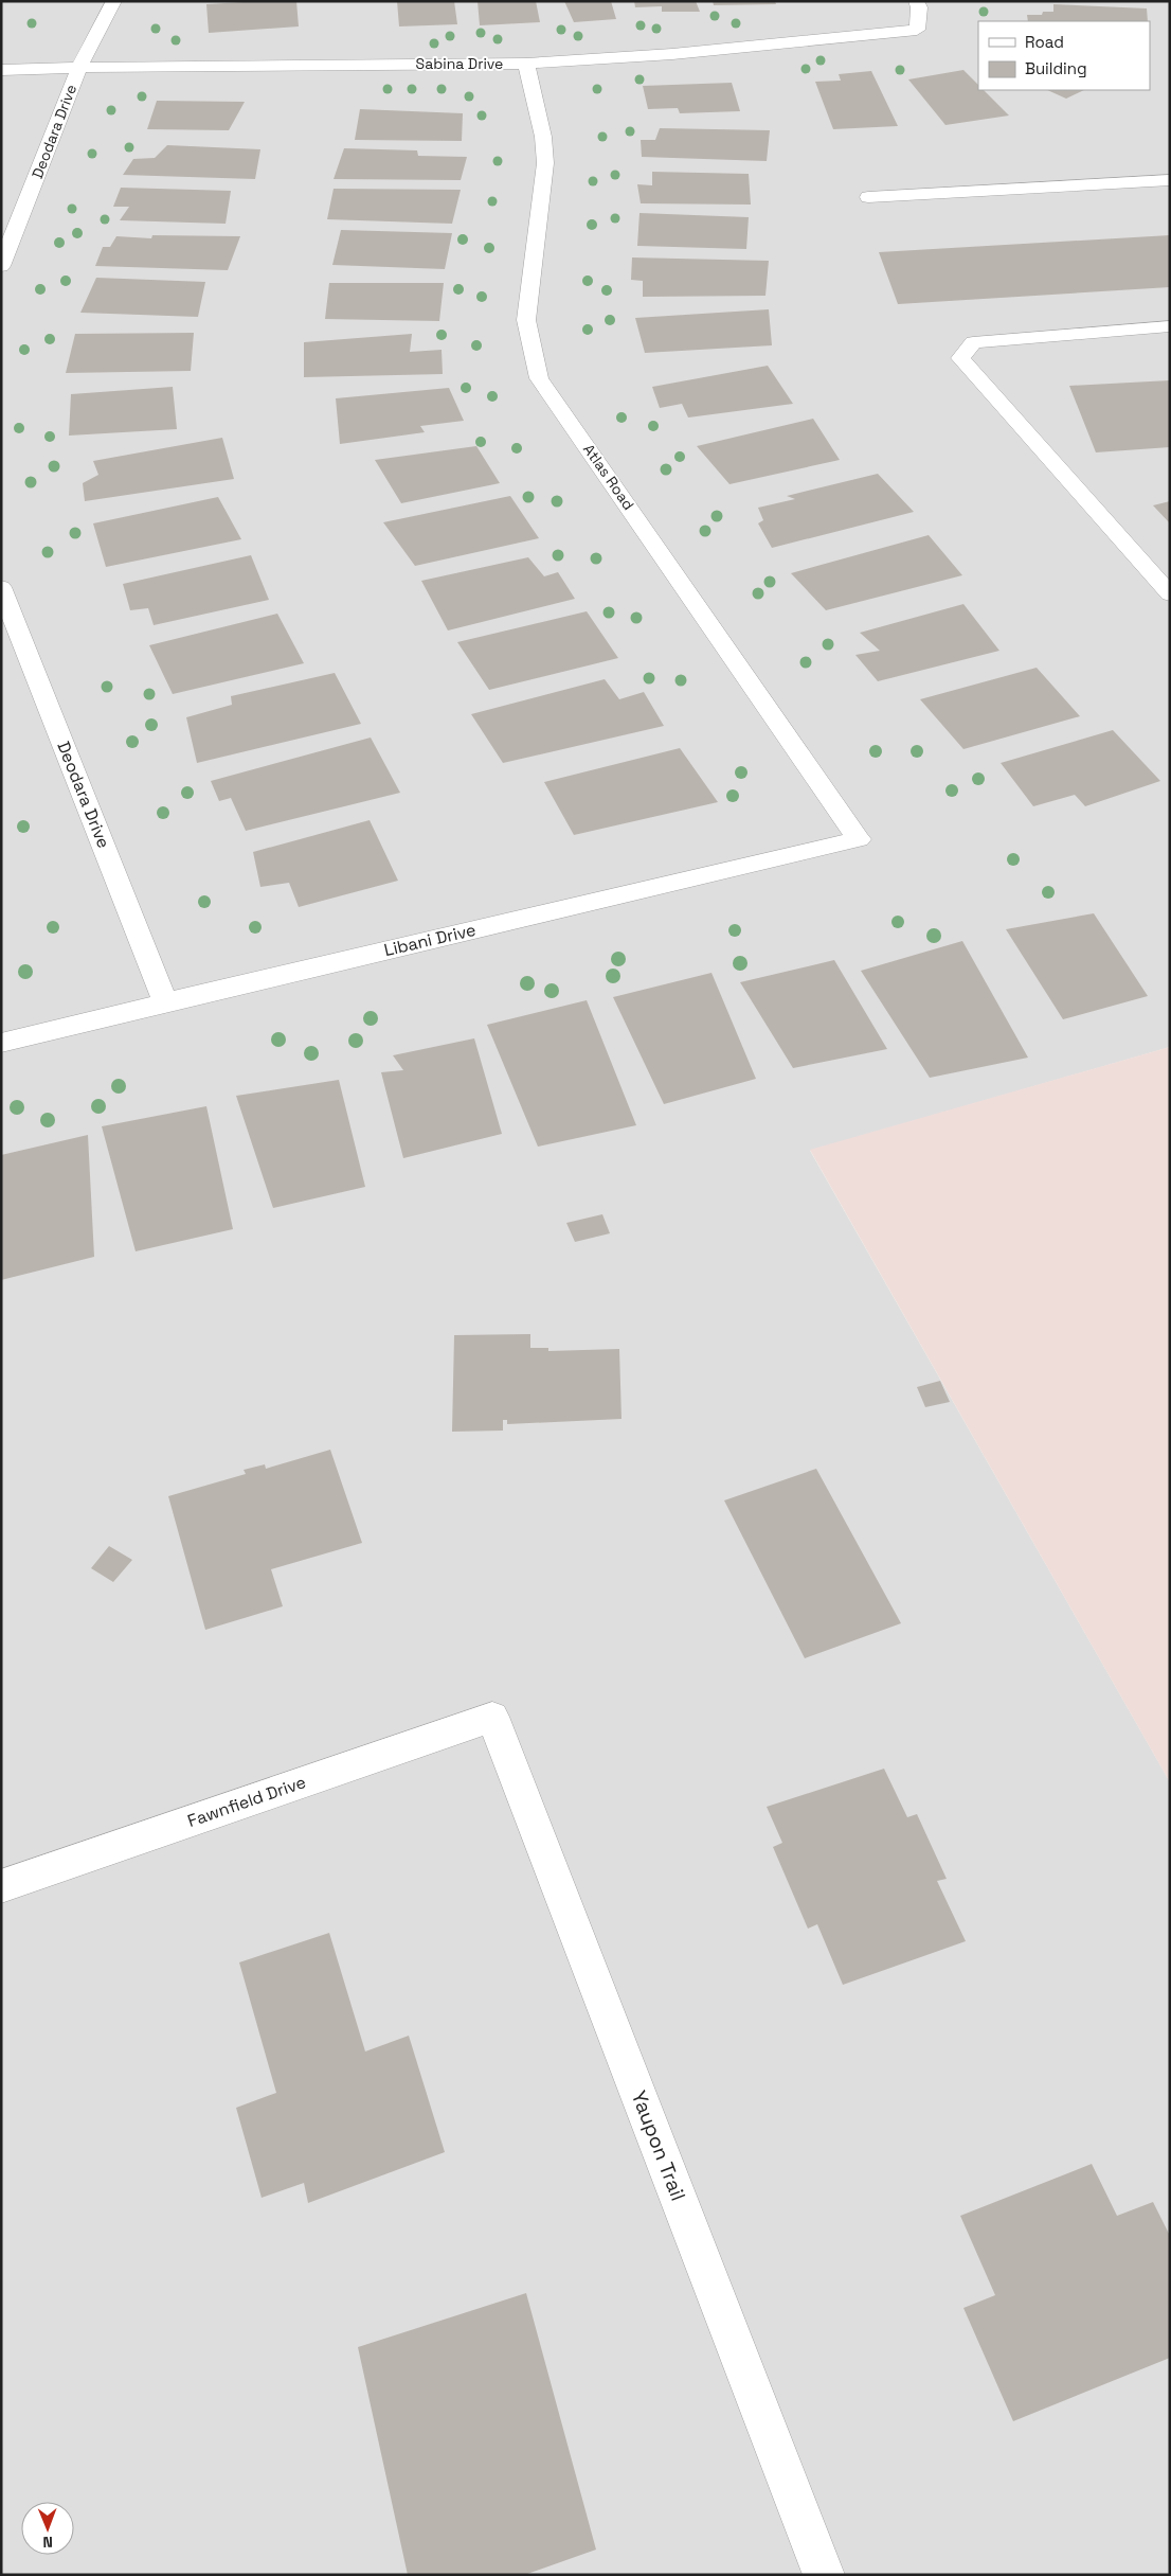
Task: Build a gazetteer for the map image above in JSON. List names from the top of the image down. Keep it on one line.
{"streets":{"street":["Sabina Drive","Deodara Drive","Atlas Road","Libani Drive","Fawnfield Drive","Yaupon Trail"]},"crossings":[["Sabina Drive","Deodara Drive"],["Sabina Drive","Atlas Road"],["Deodara Drive","Libani Drive"],["Atlas Road","Libani Drive"],["Fawnfield Drive","Yaupon Trail"]],"legend":["Road","Building"],"north":"bottom"}
